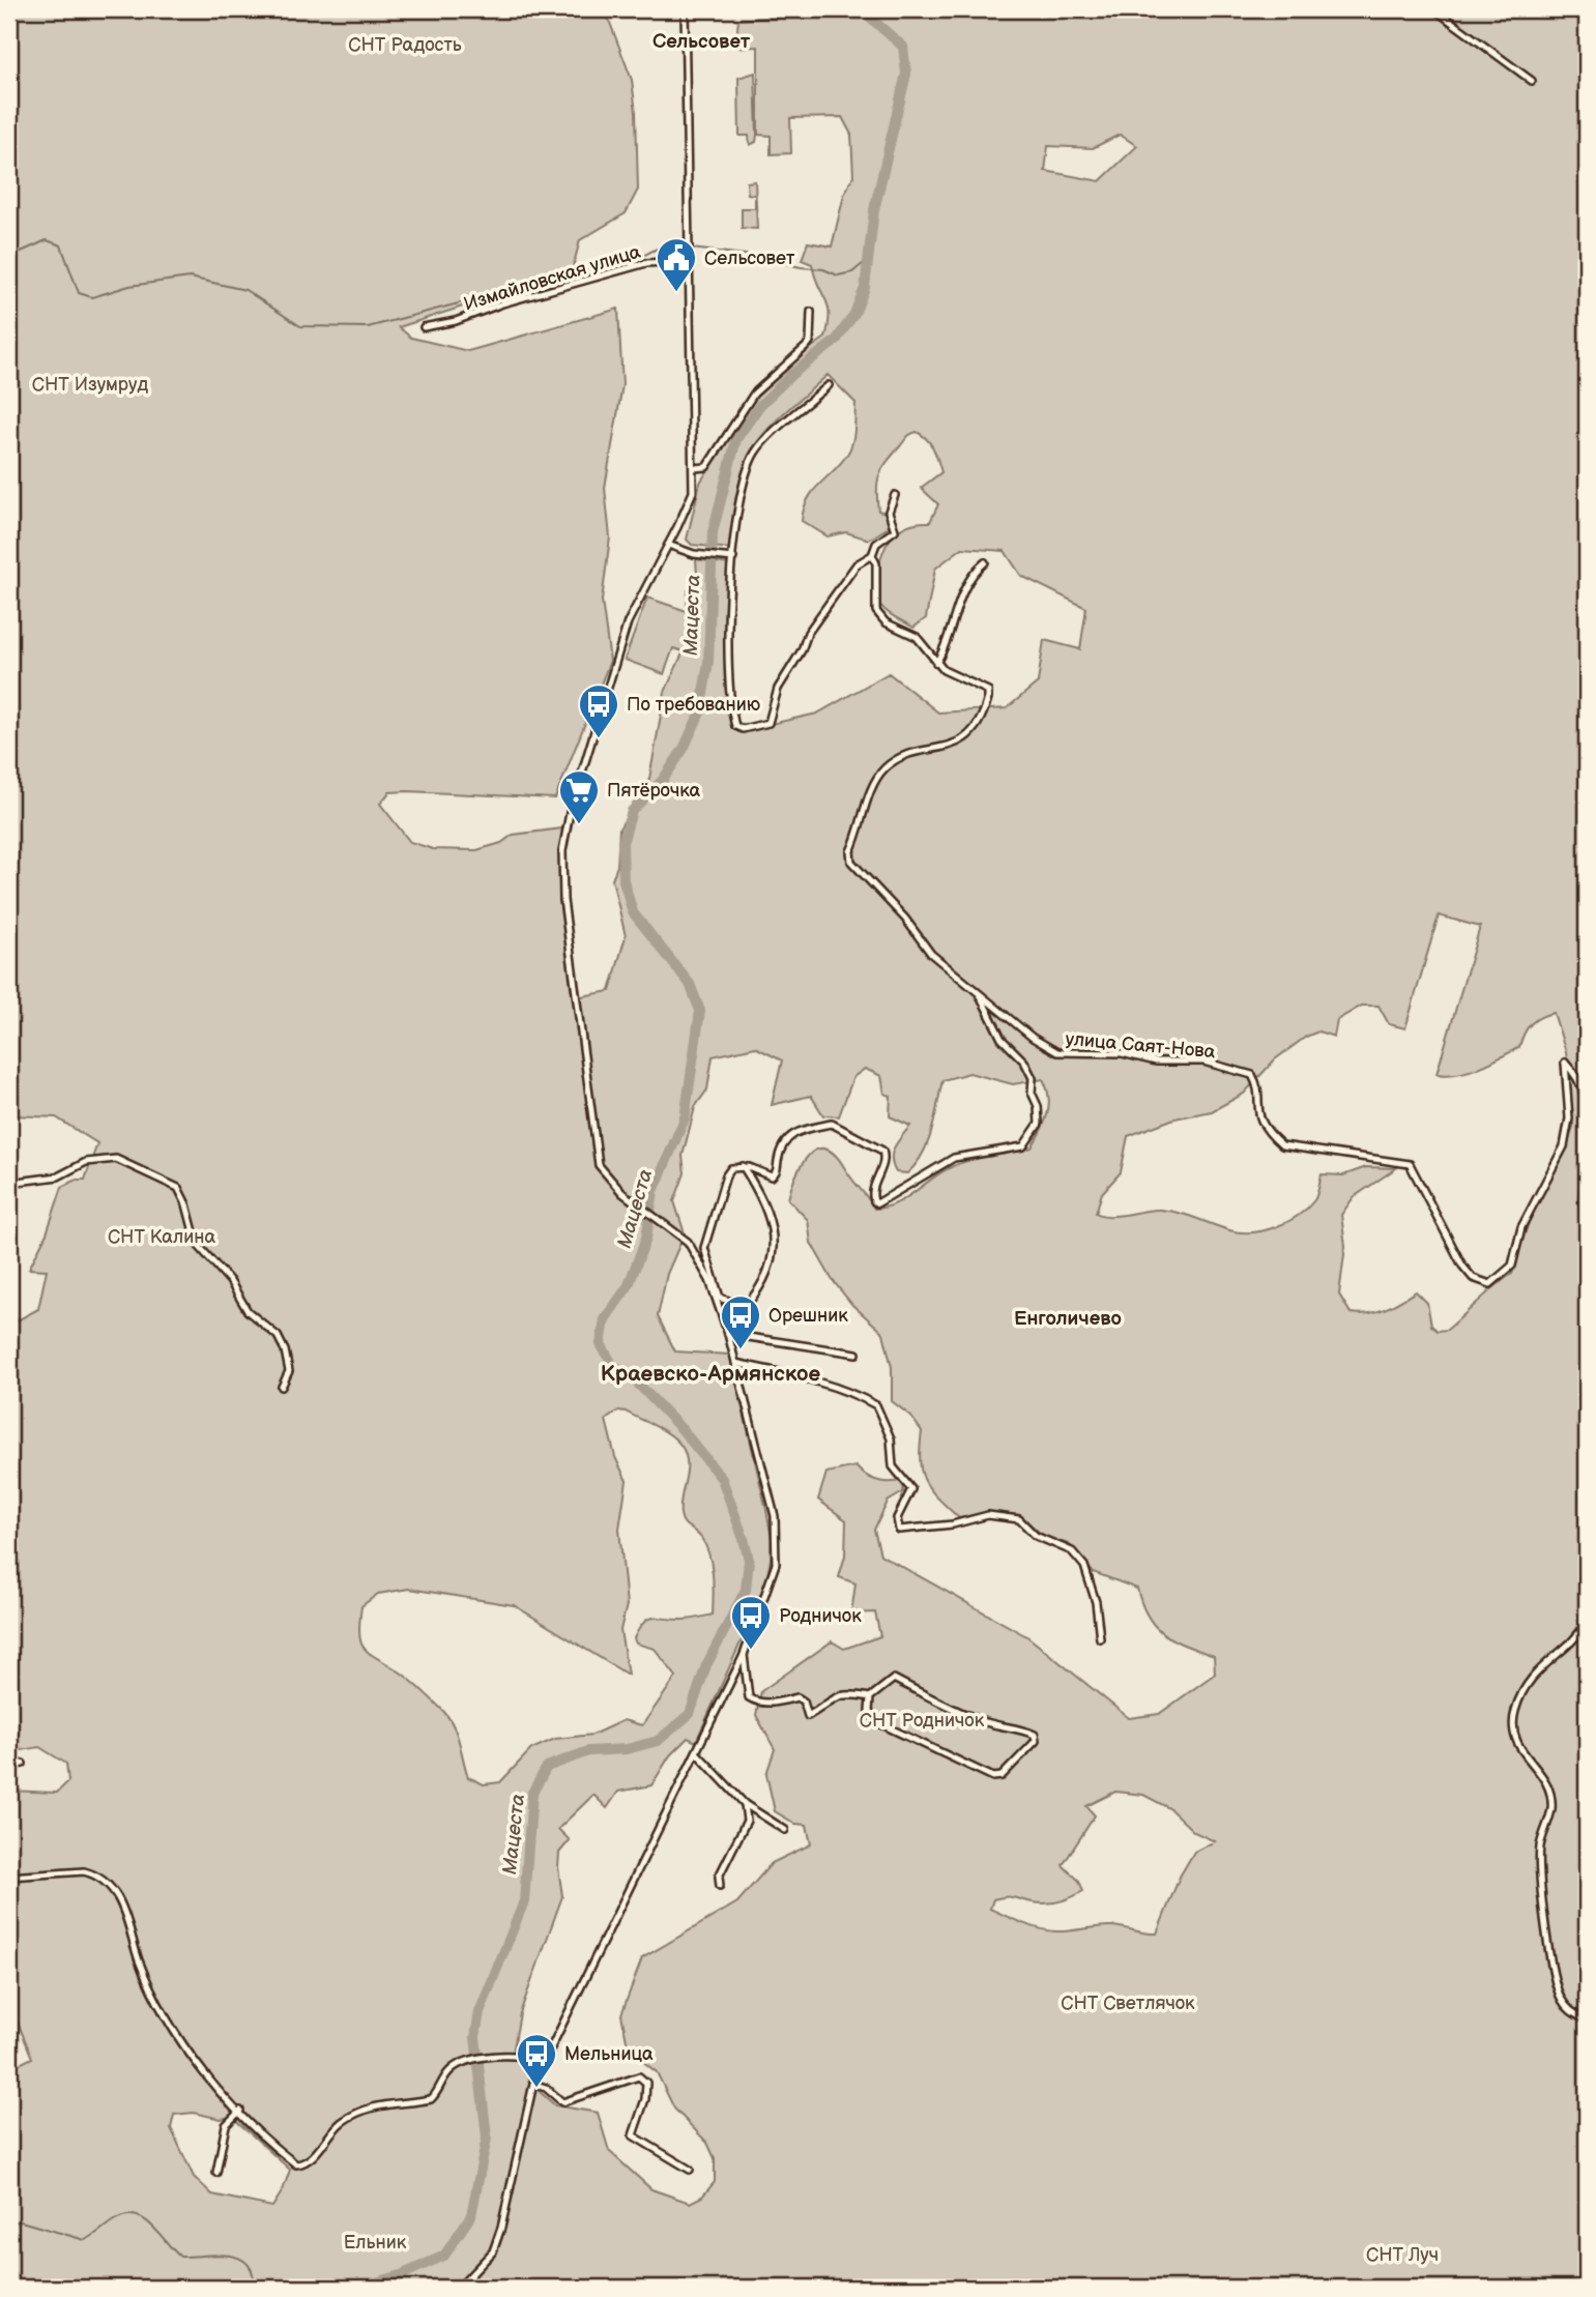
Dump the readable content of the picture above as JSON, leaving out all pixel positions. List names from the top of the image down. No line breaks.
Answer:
{"streets":{"street":["Измайловская улица","улица Саят-Нова"]},"districts":["Сельсовет","Енголичево","Краевско-Армянское"],"water":["Мацеста"],"parks":["СНТ Радость","СНТ Изумруд","СНТ Калина","СНТ Родничок","СНТ Светлячок","Ельник","СНТ Луч"],"places":{"public building":["Сельсовет"],"bus stop":["По требованию","Орешник","Родничок","Мельница"],"supermarket":["Пятёрочка"]}}
